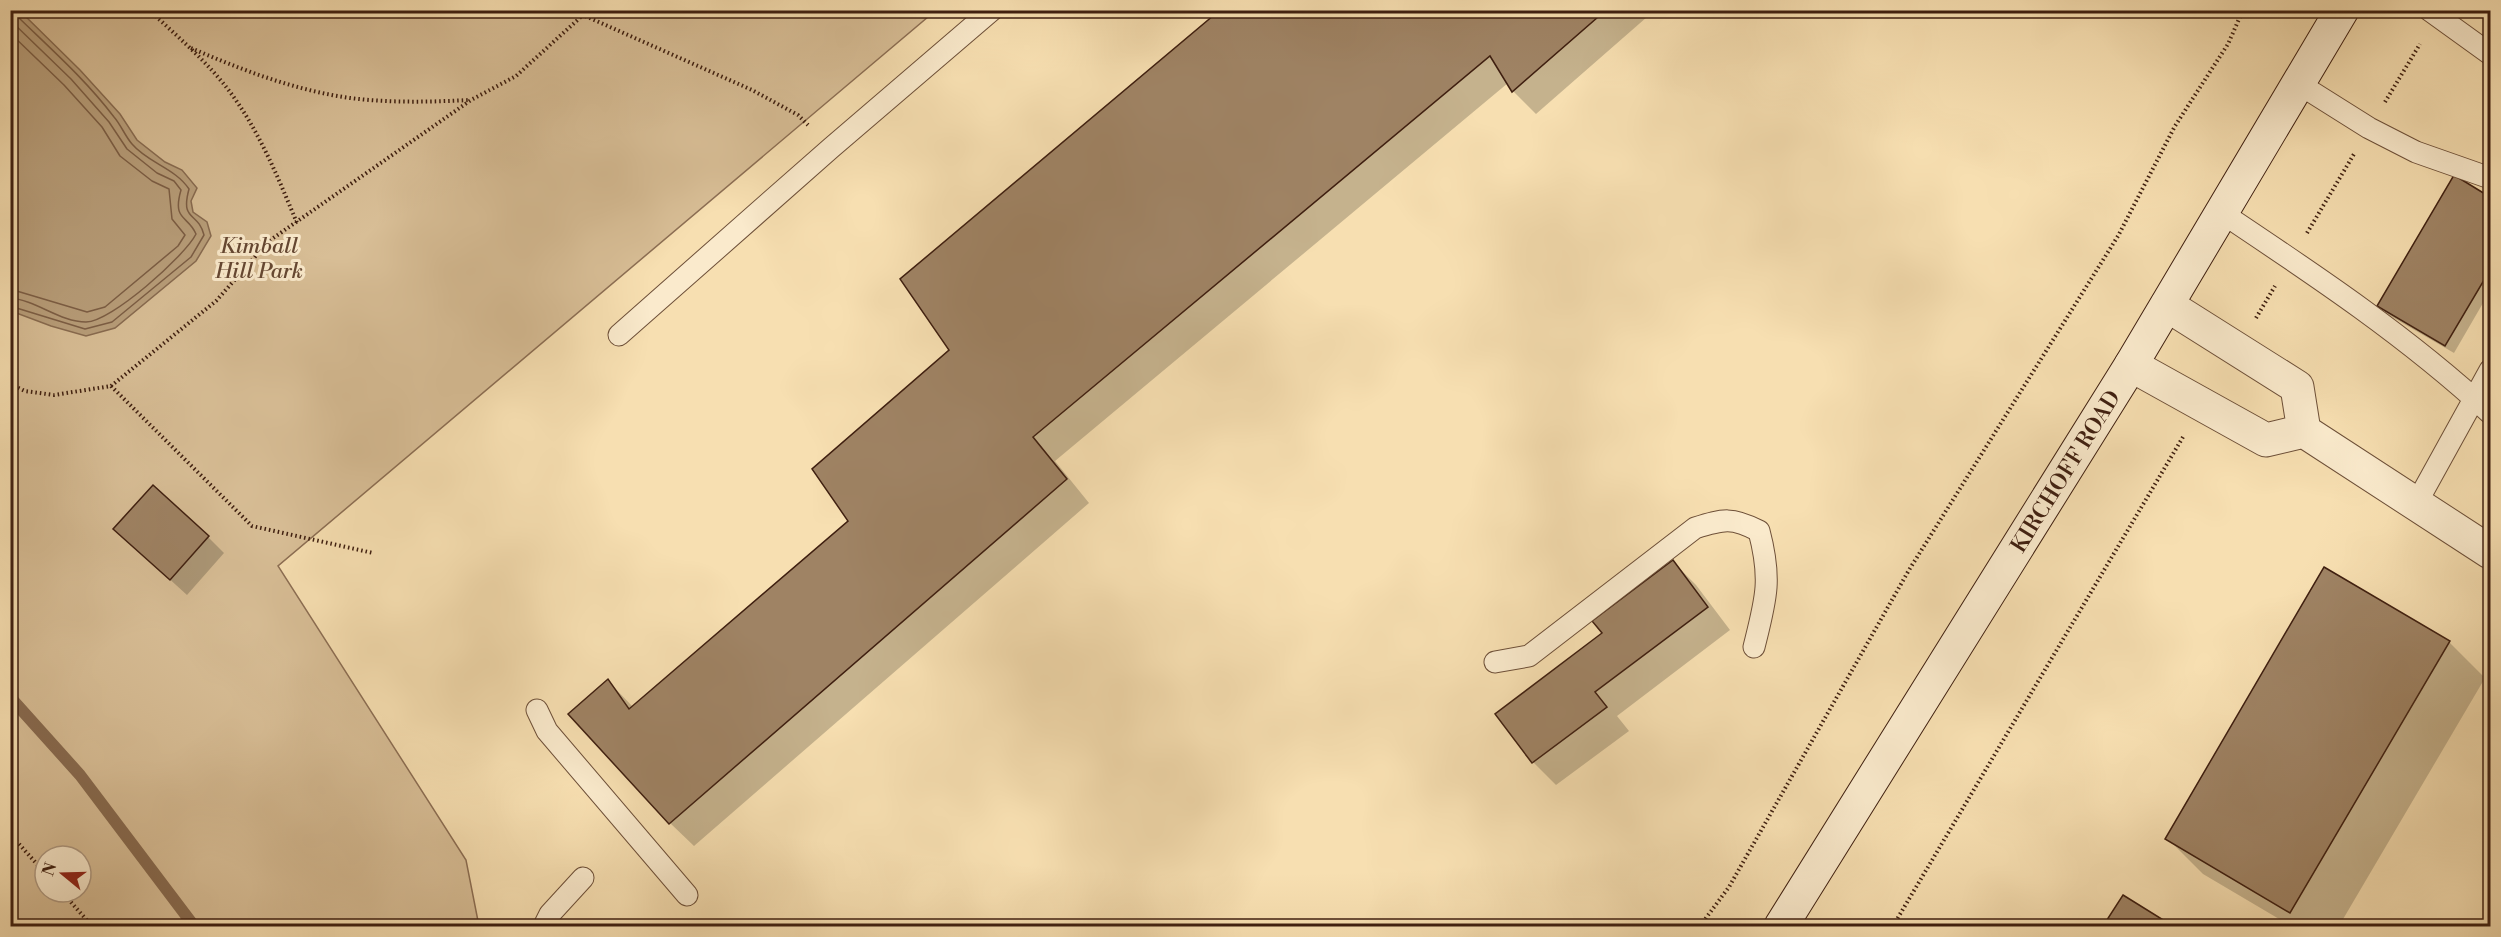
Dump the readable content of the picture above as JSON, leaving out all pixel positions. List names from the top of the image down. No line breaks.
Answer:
{"streets":{"main road":["KIRCHOFF ROAD"]},"parks":["Kimball Hill Park"],"north":"left"}
